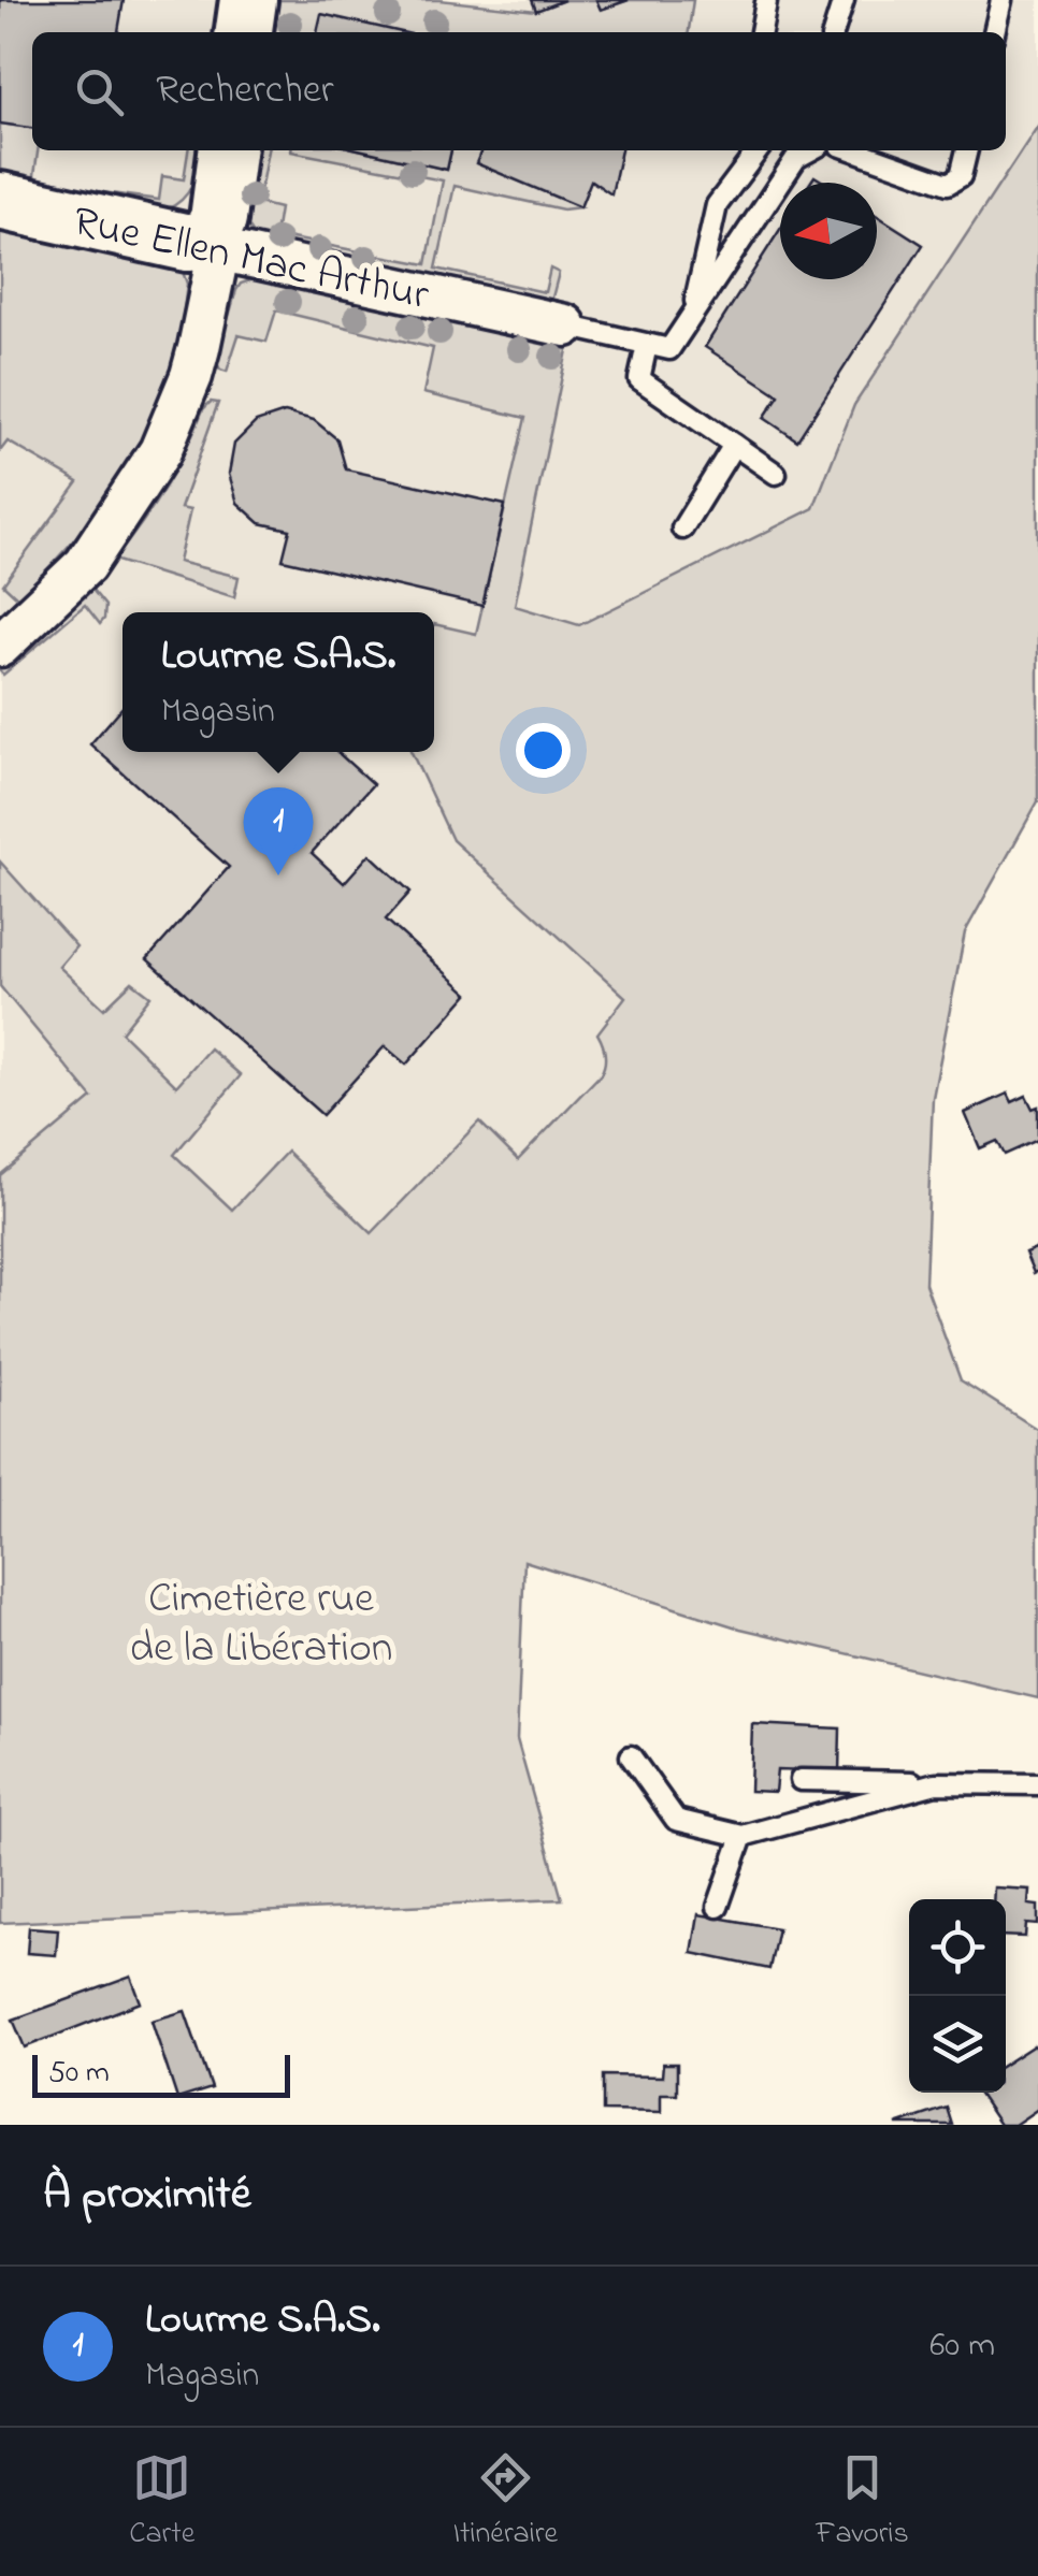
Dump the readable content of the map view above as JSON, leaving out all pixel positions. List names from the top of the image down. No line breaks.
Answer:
{"streets":{"street":["Rue Ellen Mac Arthur"]},"parks":["Cimetière rue de la Libération"],"scale_bar":"50 m","north":"left","page":{"search":"Rechercher","popup":["Lourme S.A.S.","Magasin"],"pins":"1","scale":"50 m","heading":"À proximité","list":[{"mark":"1","name":"Lourme S.A.S.","note":"Magasin","value":"60 m"}],"nav":["Carte","Itinéraire","Favoris"]}}
